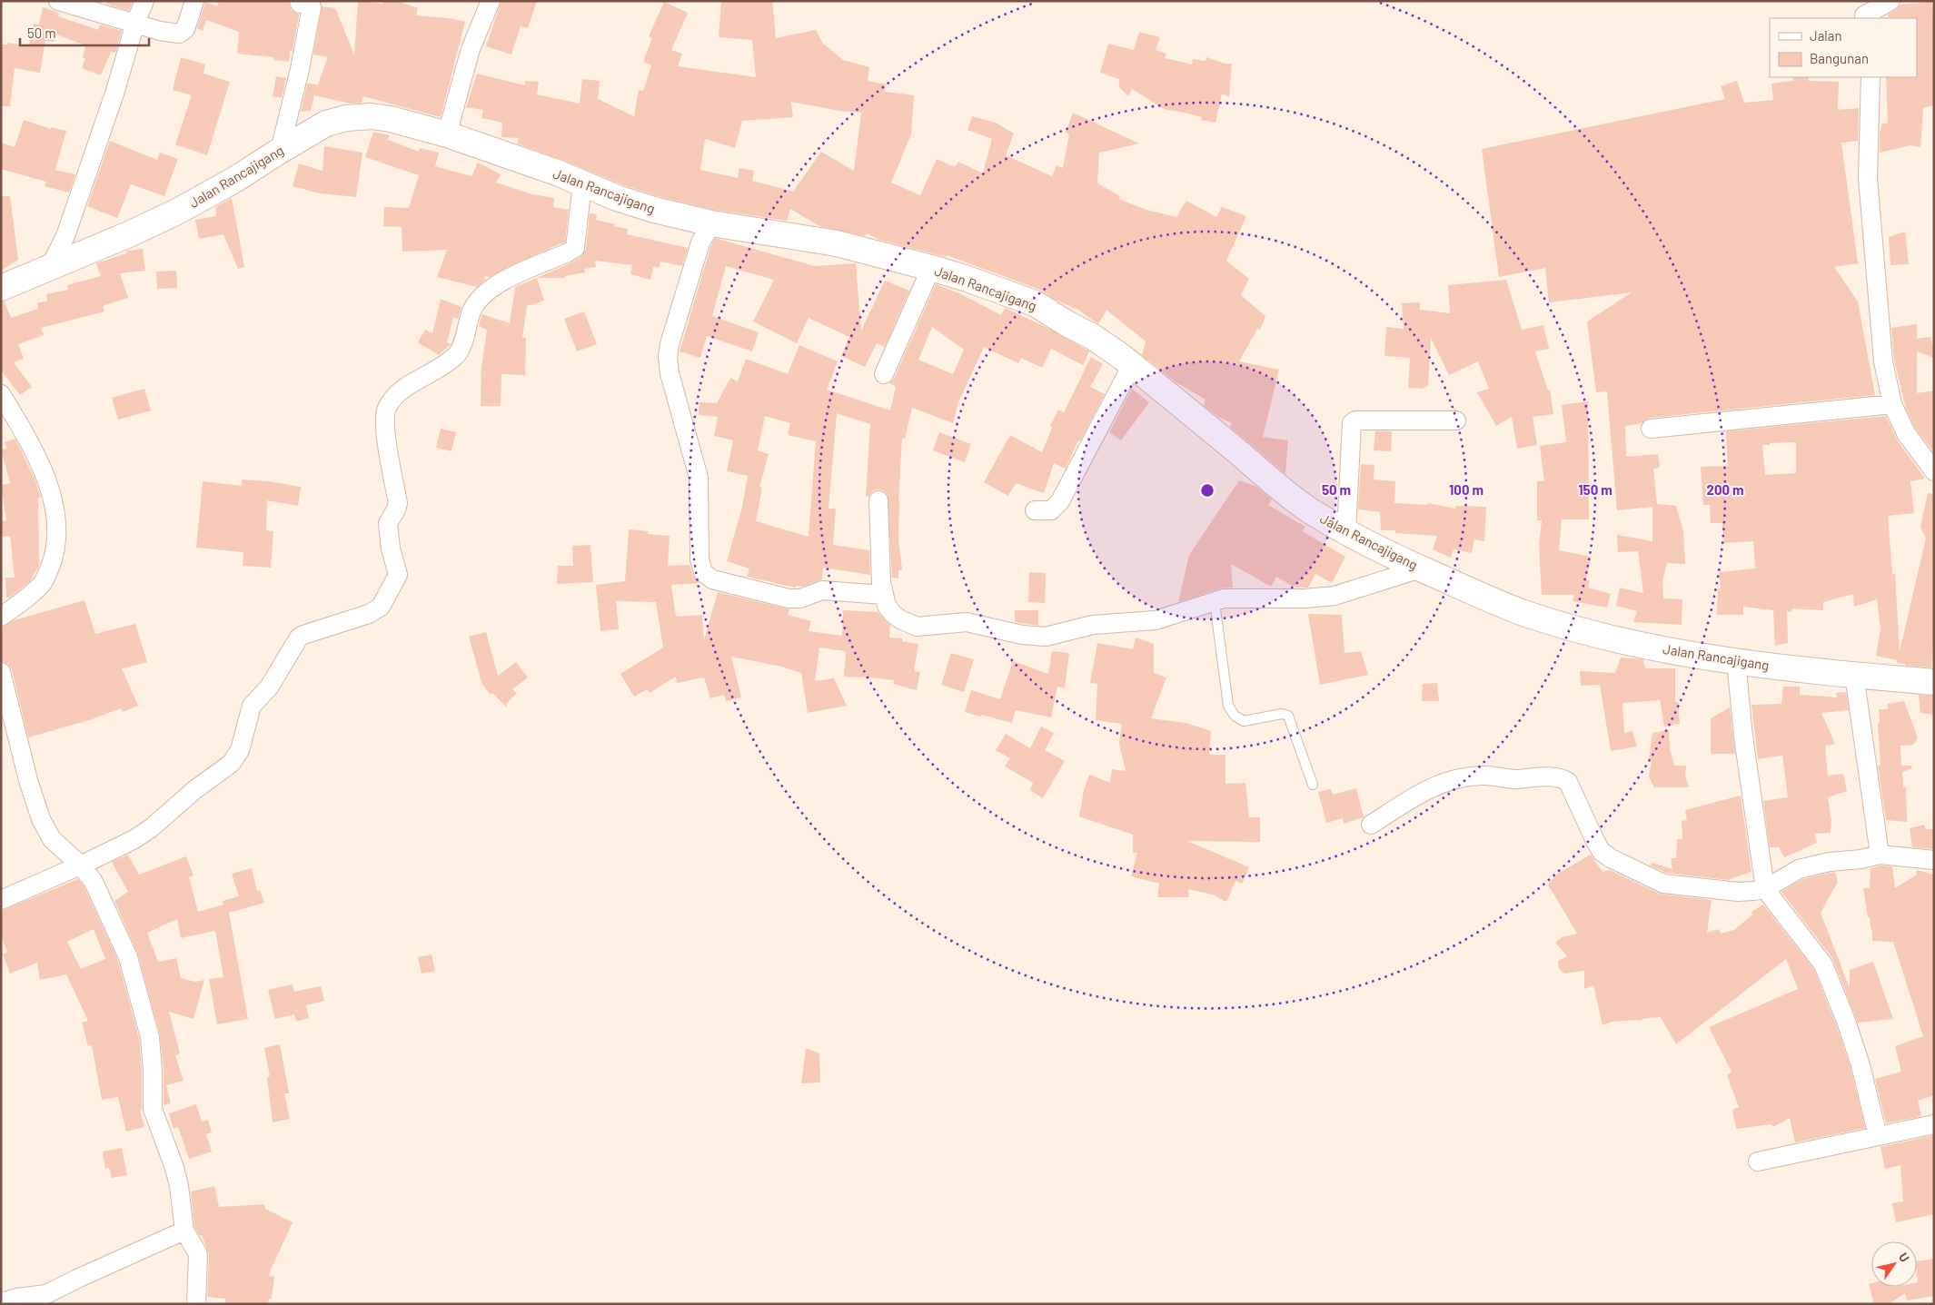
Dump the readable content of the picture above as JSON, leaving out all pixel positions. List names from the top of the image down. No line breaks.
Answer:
{"streets":{"main road":["Jalan Rancajigang"]},"legend":["Jalan","Bangunan"],"scale_bar":"50 m","north":"top right","rings":["50 m","100 m","150 m","200 m"]}
